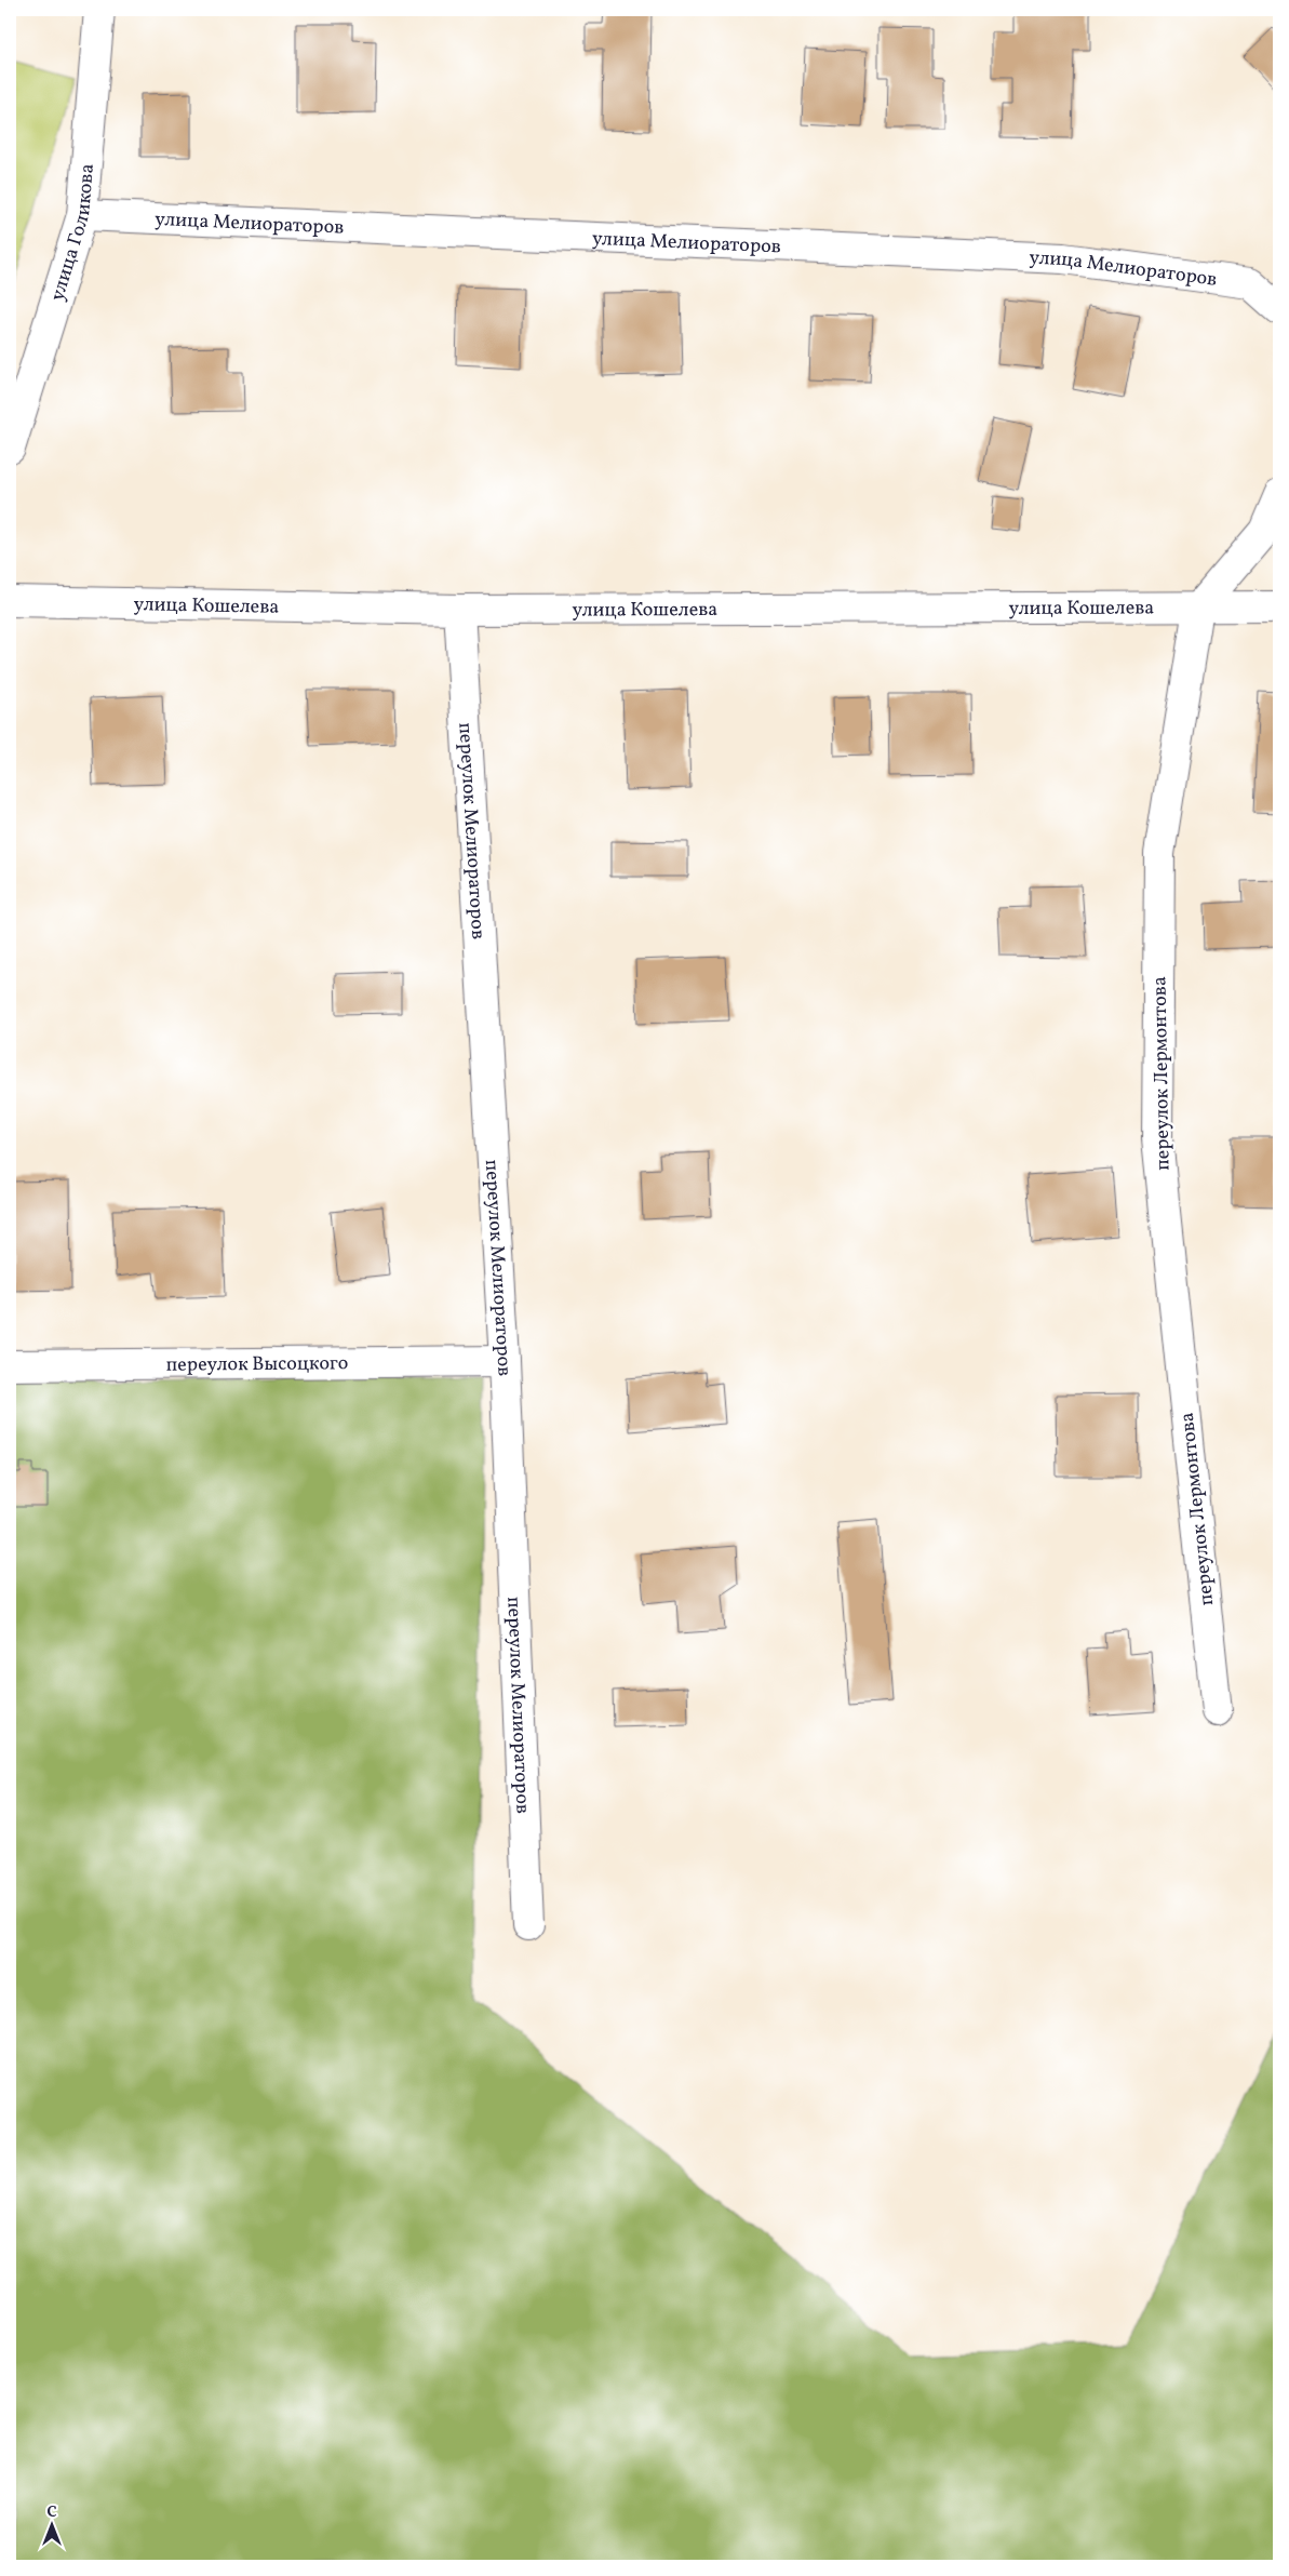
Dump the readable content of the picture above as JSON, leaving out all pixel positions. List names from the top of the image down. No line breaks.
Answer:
{"streets":{"street":["улица Мелиораторов","улица Голикова","улица Кошелева","переулок Мелиораторов","переулок Лермонтова","переулок Высоцкого"]},"crossings":[["улица Мелиораторов","улица Голикова"],["улица Кошелева","переулок Мелиораторов"],["улица Кошелева","переулок Лермонтова"],["переулок Мелиораторов","переулок Высоцкого"]],"north":"top"}
